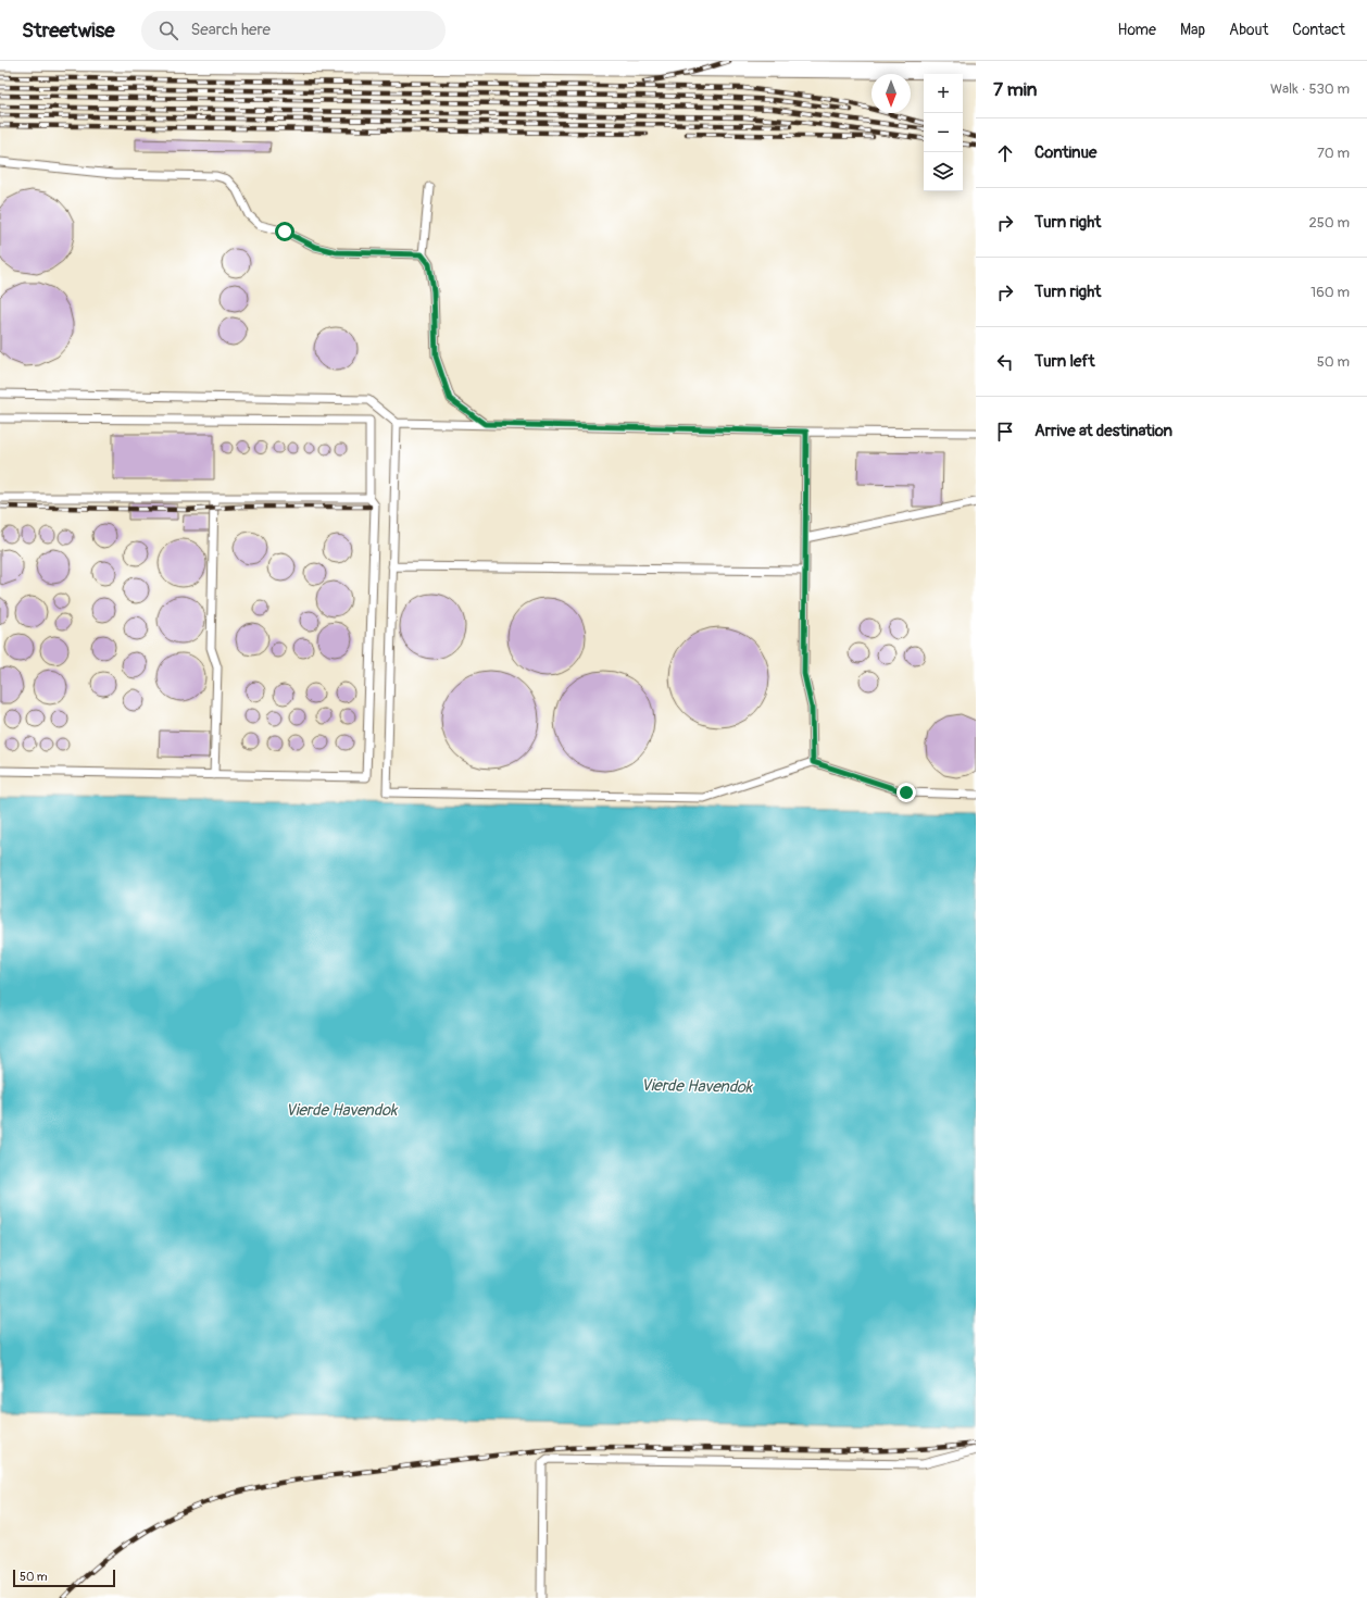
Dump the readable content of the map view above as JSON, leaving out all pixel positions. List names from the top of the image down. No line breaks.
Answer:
{"water":["Vierde Havendok"],"scale_bar":"50 m","north":"bottom","page":{"header":"Streetwise","search":"Search here","nav":["Home","Map","About","Contact"],"heading":["7 min","Walk · 530 m"],"map_buttons":["+","−"],"list":[["Continue","70 m"],["Turn right","250 m"],["Turn right","160 m"],["Turn left","50 m"],"Arrive at destination"],"scale":"50 m"}}
